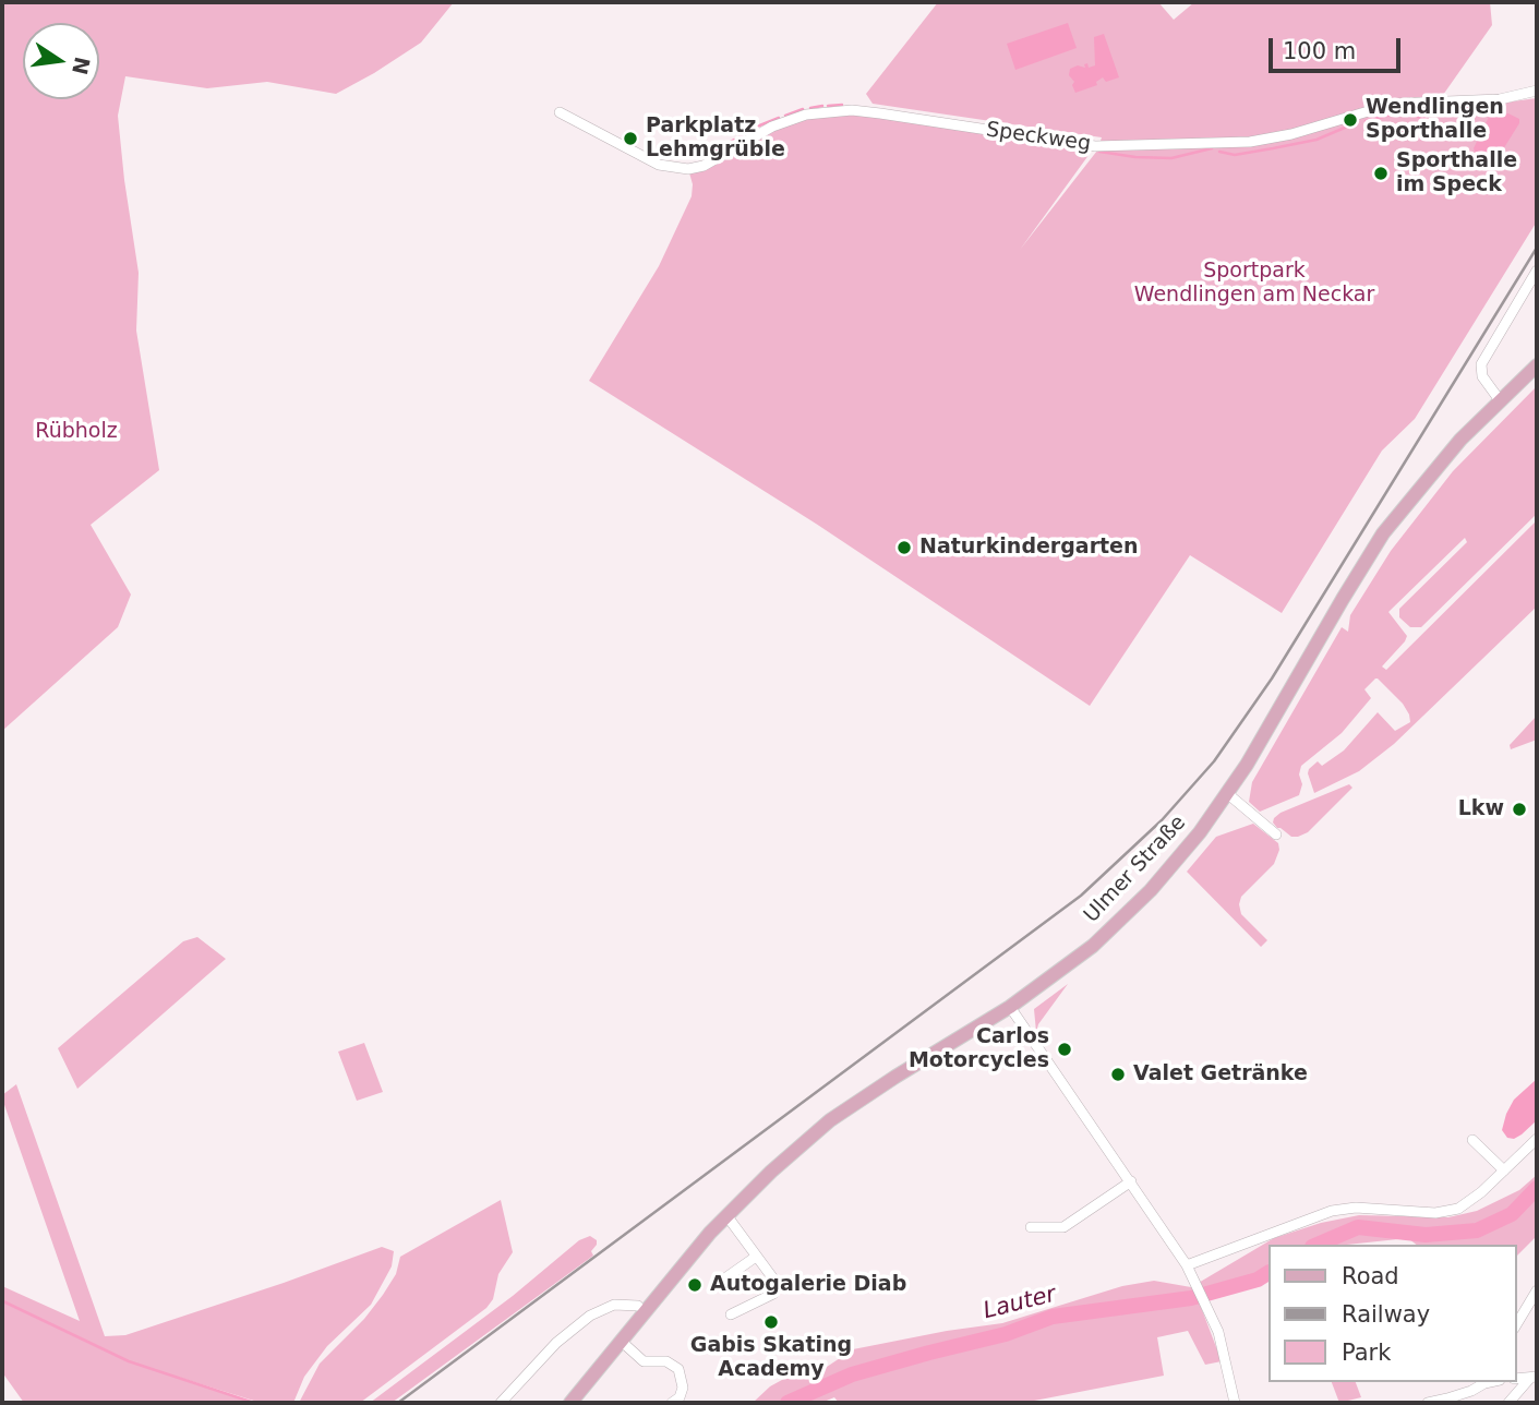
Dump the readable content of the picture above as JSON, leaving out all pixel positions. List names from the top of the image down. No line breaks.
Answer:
{"streets":{"main road":["Ulmer Straße"],"street":["Speckweg"]},"water":["Lauter"],"parks":["Sportpark Wendlingen am Neckar","Rübholz"],"places":["Wendlingen Sporthalle","Parkplatz Lehmgrüble","Sporthalle im Speck","Naturkindergarten","Lkw","Carlos Motorcycles","Valet Getränke","Autogalerie Diab","Gabis Skating Academy"],"legend":["Road","Railway","Park"],"scale_bar":"100 m","north":"right"}
